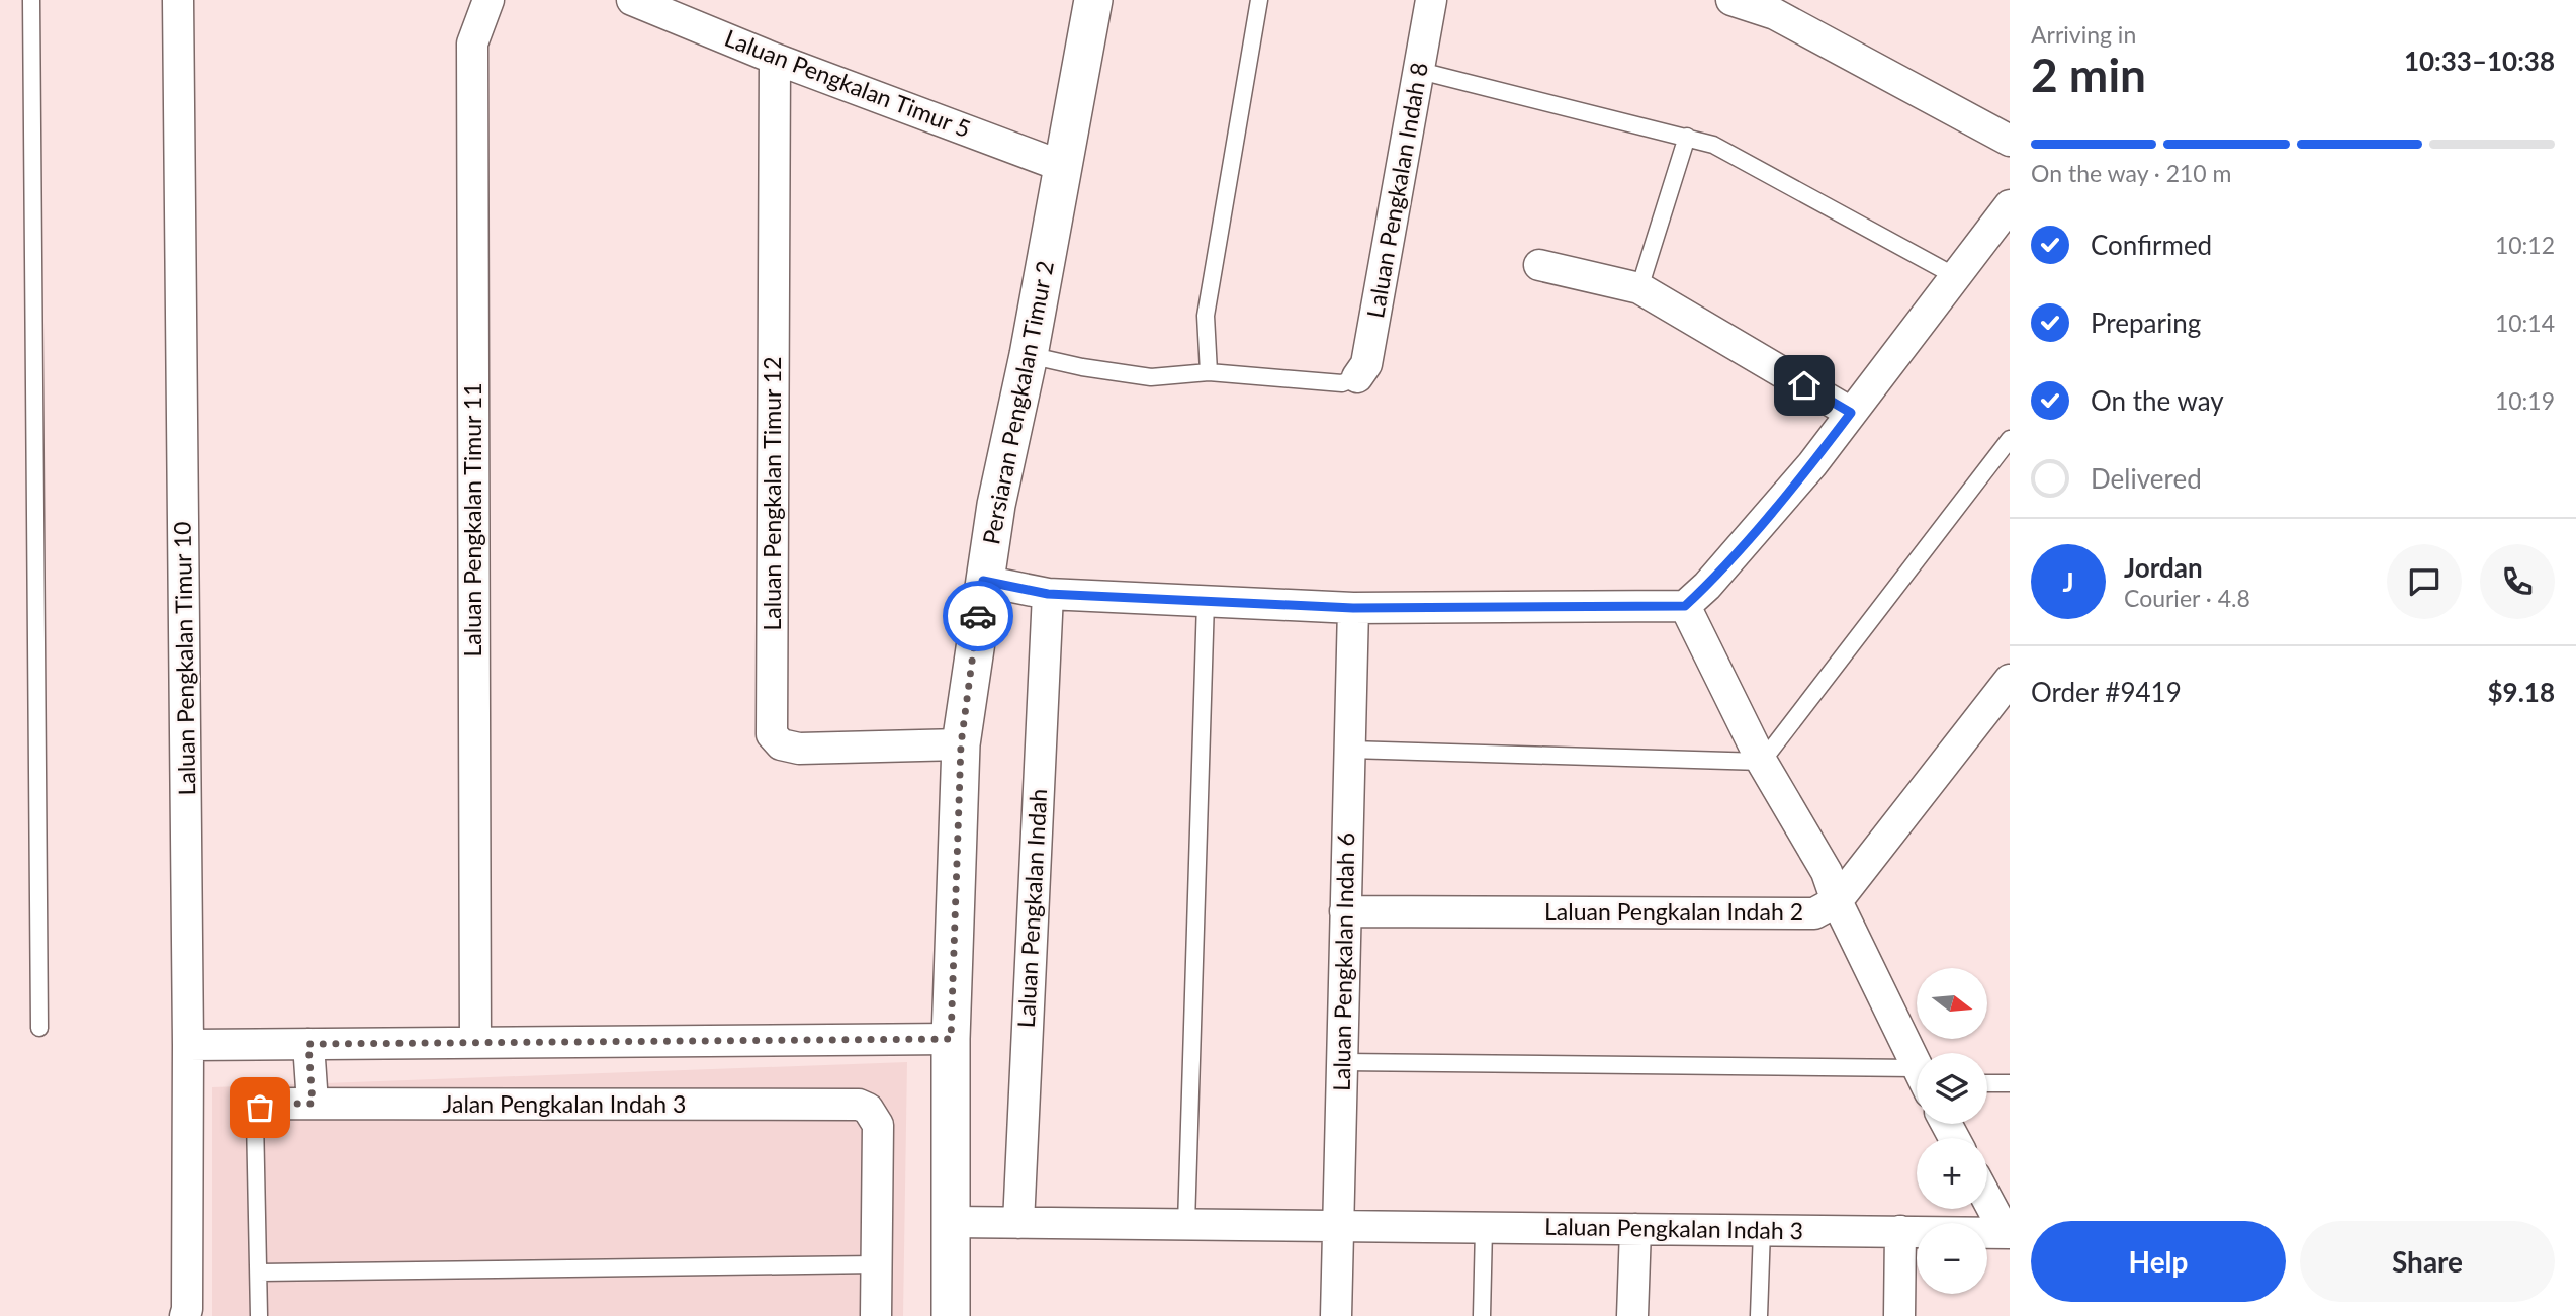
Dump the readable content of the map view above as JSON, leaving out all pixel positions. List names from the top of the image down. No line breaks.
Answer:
{"streets":{"street":["Laluan Pengkalan Timur 5","Laluan Pengkalan Indah 8","Persiaran Pengkalan Timur 2","Laluan Pengkalan Timur 12","Laluan Pengkalan Timur 11","Laluan Pengkalan Timur 10","Laluan Pengkalan Indah","Laluan Pengkalan Indah 2","Laluan Pengkalan Indah 6","Jalan Pengkalan Indah 3","Laluan Pengkalan Indah 3"]},"crossings":[["Laluan Pengkalan Timur 5","Persiaran Pengkalan Timur 2"],["Laluan Pengkalan Timur 5","Laluan Pengkalan Timur 12"],["Persiaran Pengkalan Timur 2","Laluan Pengkalan Timur 12"],["Persiaran Pengkalan Timur 2","Laluan Pengkalan Indah 3"],["Laluan Pengkalan Indah","Laluan Pengkalan Indah 3"],["Laluan Pengkalan Indah 2","Laluan Pengkalan Indah 6"],["Laluan Pengkalan Indah 6","Laluan Pengkalan Indah 3"]],"north":"right","page":{"heading":["2 min","Arriving in","10:33–10:38"],"panel":["Jordan","Courier · 4.8","Order #9419","$9.18"],"bar":"On the way · 210 m","list":[["Confirmed","10:12"],["Preparing","10:14"],["On the way","10:19"],"Delivered"],"round":"J","map_buttons":["+","−"],"buttons":["Help","Share"]}}
